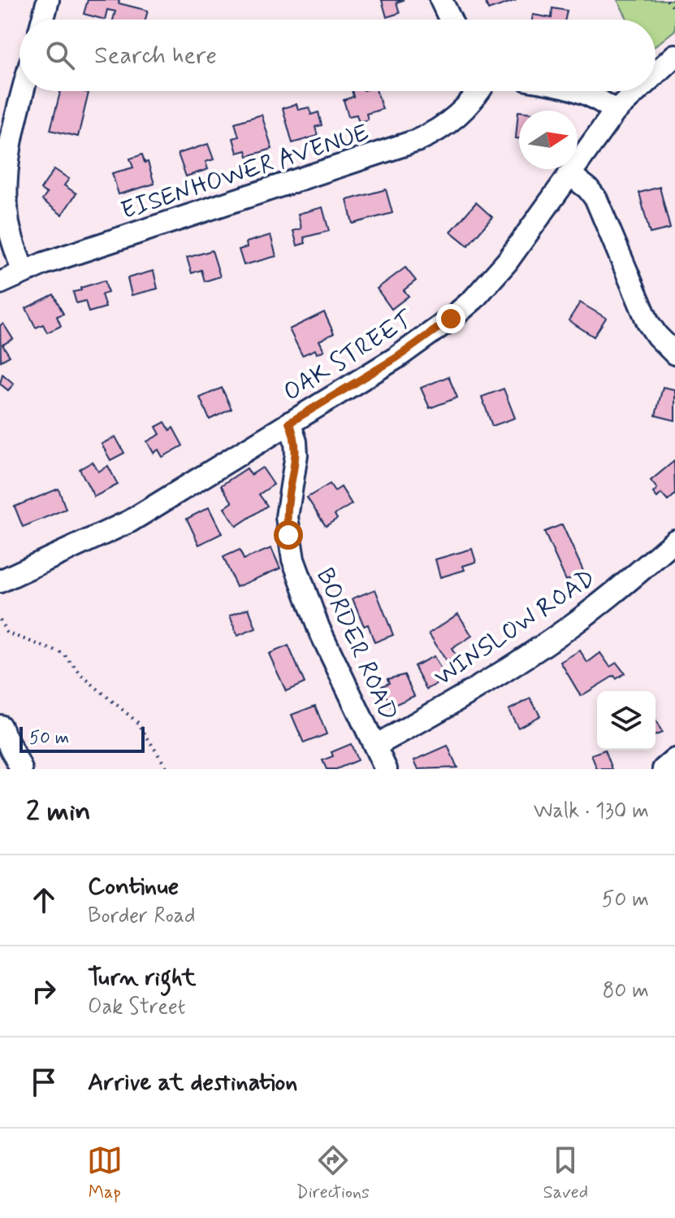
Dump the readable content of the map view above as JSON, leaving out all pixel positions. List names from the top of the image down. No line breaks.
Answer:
{"streets":{"street":["EISENHOWER AVENUE","OAK STREET","WINSLOW ROAD","BORDER ROAD"]},"crossings":[["OAK STREET","BORDER ROAD"],["WINSLOW ROAD","BORDER ROAD"]],"scale_bar":"50 m","north":"right","page":{"search":"Search here","scale":"50 m","heading":["2 min","Walk · 130 m"],"list":[["Continue","Border Road","50 m"],["Turn right","Oak Street","80 m"],"Arrive at destination"],"nav":["Map","Directions","Saved"]}}
